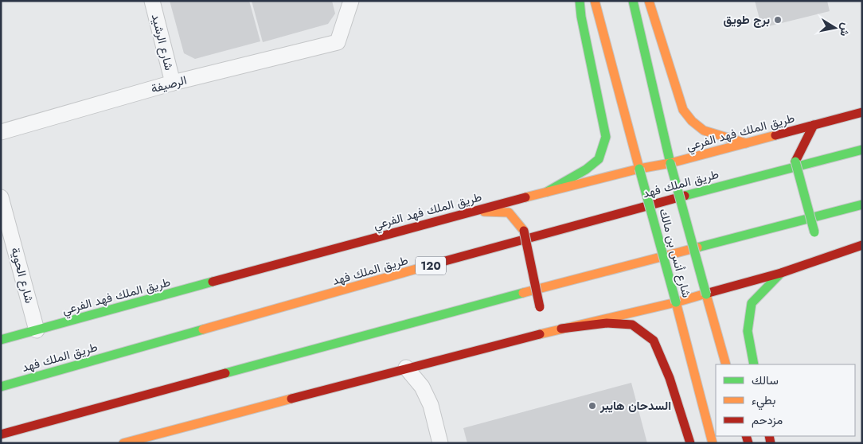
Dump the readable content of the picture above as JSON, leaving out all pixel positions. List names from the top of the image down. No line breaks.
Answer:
{"streets":{"main road":["طريق الملك فهد الفرعي","طريق الملك فهد","شارع أنس بن مالك","120"],"street":["شارع الرشيد","الرصيفة","شارع الحوية"]},"crossings":[["شارع الرشيد","الرصيفة"],["طريق الملك فهد الفرعي","شارع أنس بن مالك"],["طريق الملك فهد الفرعي","شارع الحوية"]],"places":["برج طويق","السدحان هايبر"],"legend":["سالك","بطيء","مزدحم"],"north":"right"}
